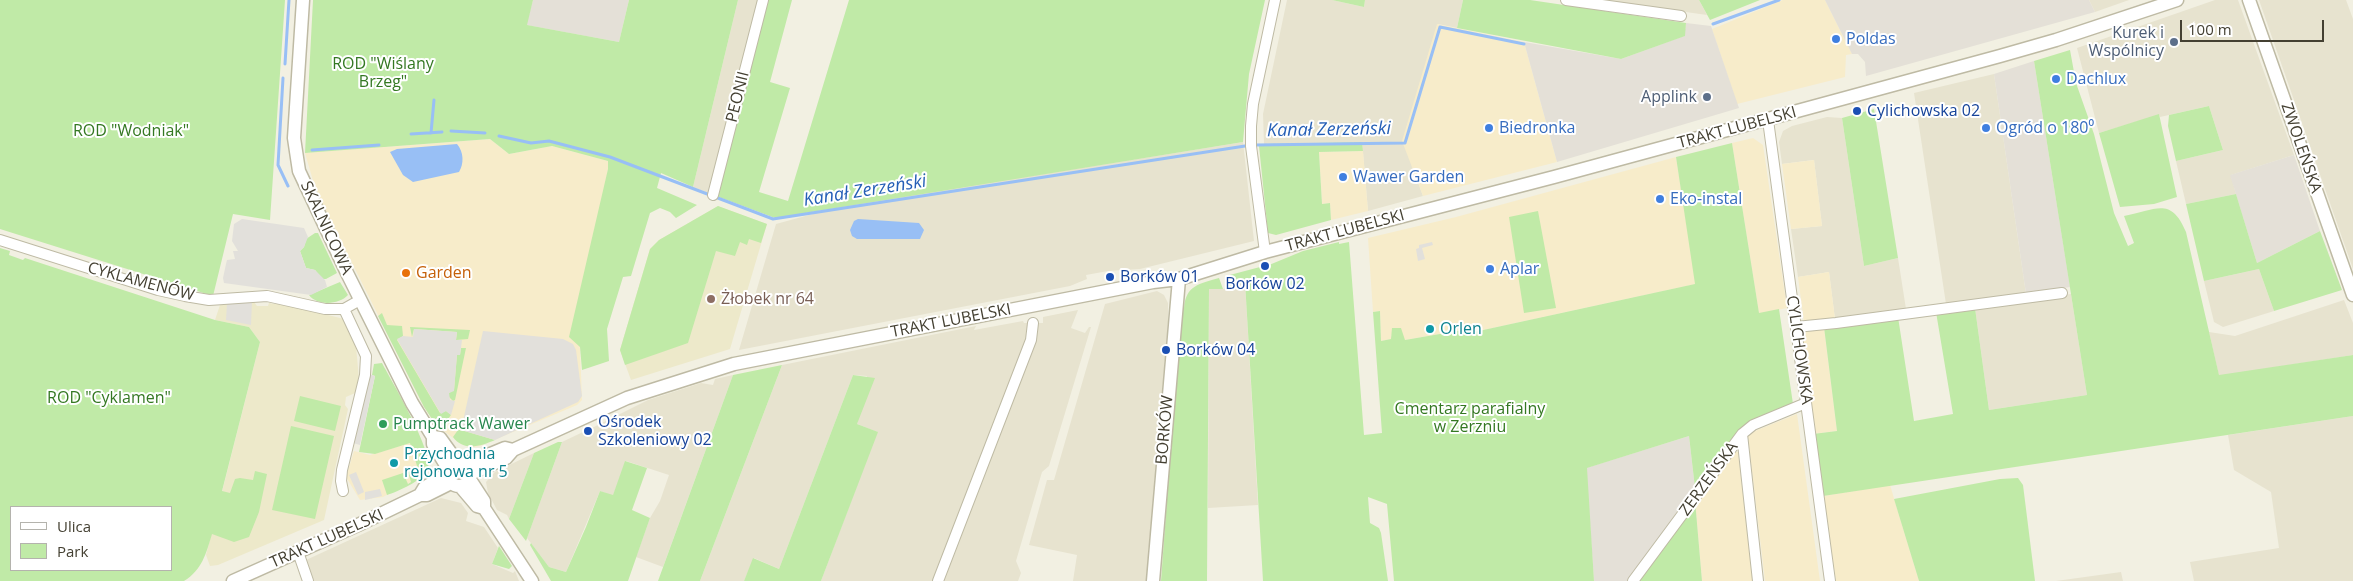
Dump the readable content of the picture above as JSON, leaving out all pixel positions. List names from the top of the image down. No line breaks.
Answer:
{"streets":{"street":["PEONII","TRAKT LUBELSKI","ZWOLEŃSKA","SKALNICOWA","CYKLAMENÓW","CYLICHOWSKA","BORKÓW","ZERZEŃSKA"]},"crossings":[["TRAKT LUBELSKI","SKALNICOWA"],["TRAKT LUBELSKI","CYLICHOWSKA"],["TRAKT LUBELSKI","BORKÓW"],["CYLICHOWSKA","ZERZEŃSKA"]],"water":["Kanał Zerzeński"],"parks":["ROD \"Wiślany Brzeg\"","ROD \"Wodniak\"","ROD \"Cyklamen\"","Cmentarz parafialny w Zerzniu"],"places":["Poldas","Kurek i Wspólnicy","Dachlux","Applink","Cylichowska 02","Biedronka","Ogród o 180⁰","Wawer Garden","Eko-instal","Borków 02","Aplar","Garden","Borków 01","Żłobek nr 64","Orlen","Borków 04","Pumptrack Wawer","Ośrodek Szkoleniowy 02","Przychodnia rejonowa nr 5"],"legend":["Ulica","Park"],"scale_bar":"100 m"}
